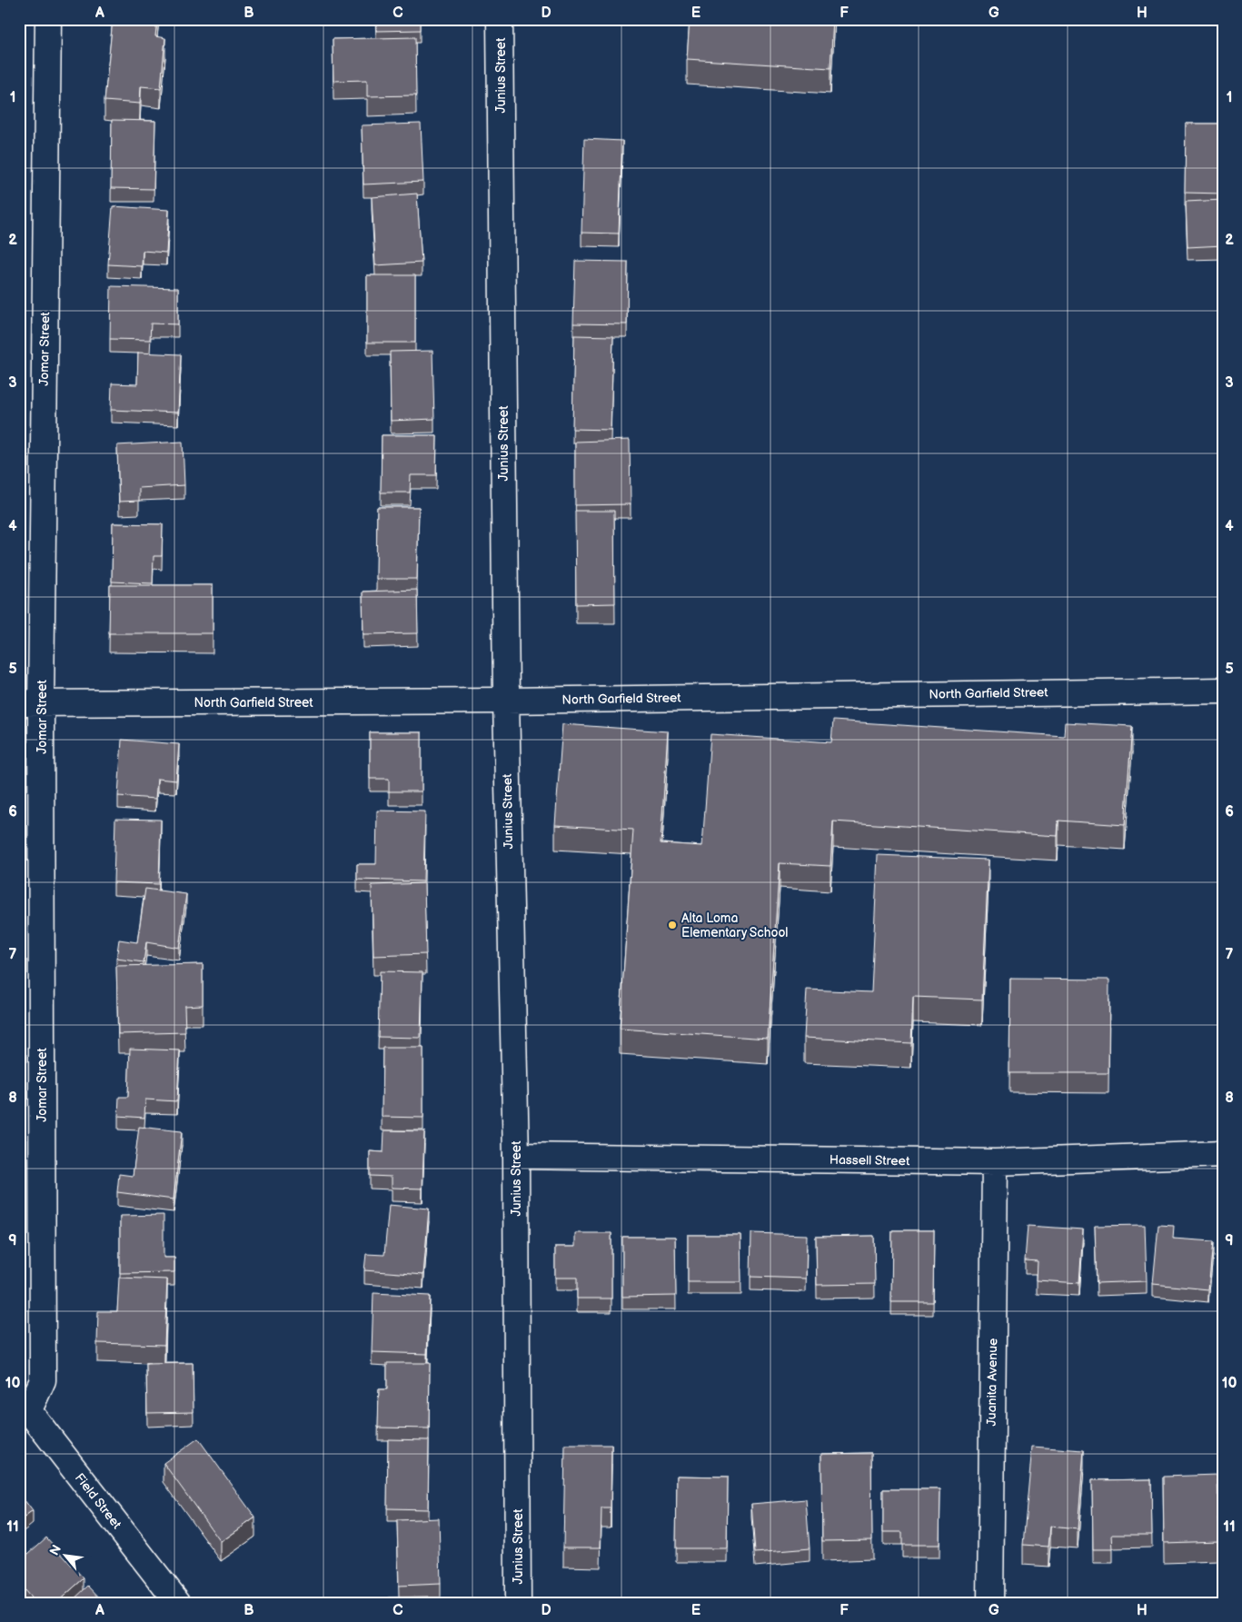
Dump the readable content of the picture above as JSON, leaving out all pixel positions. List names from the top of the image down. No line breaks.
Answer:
{"streets":{"street":["Junius Street","Jomar Street","North Garfield Street","Hassell Street","Juanita Avenue","Field Street"]},"crossings":[["Junius Street","North Garfield Street"],["Junius Street","Hassell Street"],["Jomar Street","North Garfield Street"],["Jomar Street","Field Street"],["Hassell Street","Juanita Avenue"]],"places":["Alta Loma Elementary School"],"north":"top left","grid":{"columns":["A","B","C","D","E","F","G","H"],"rows":["1","2","3","4","5","6","7","8","9","10","11"]}}
